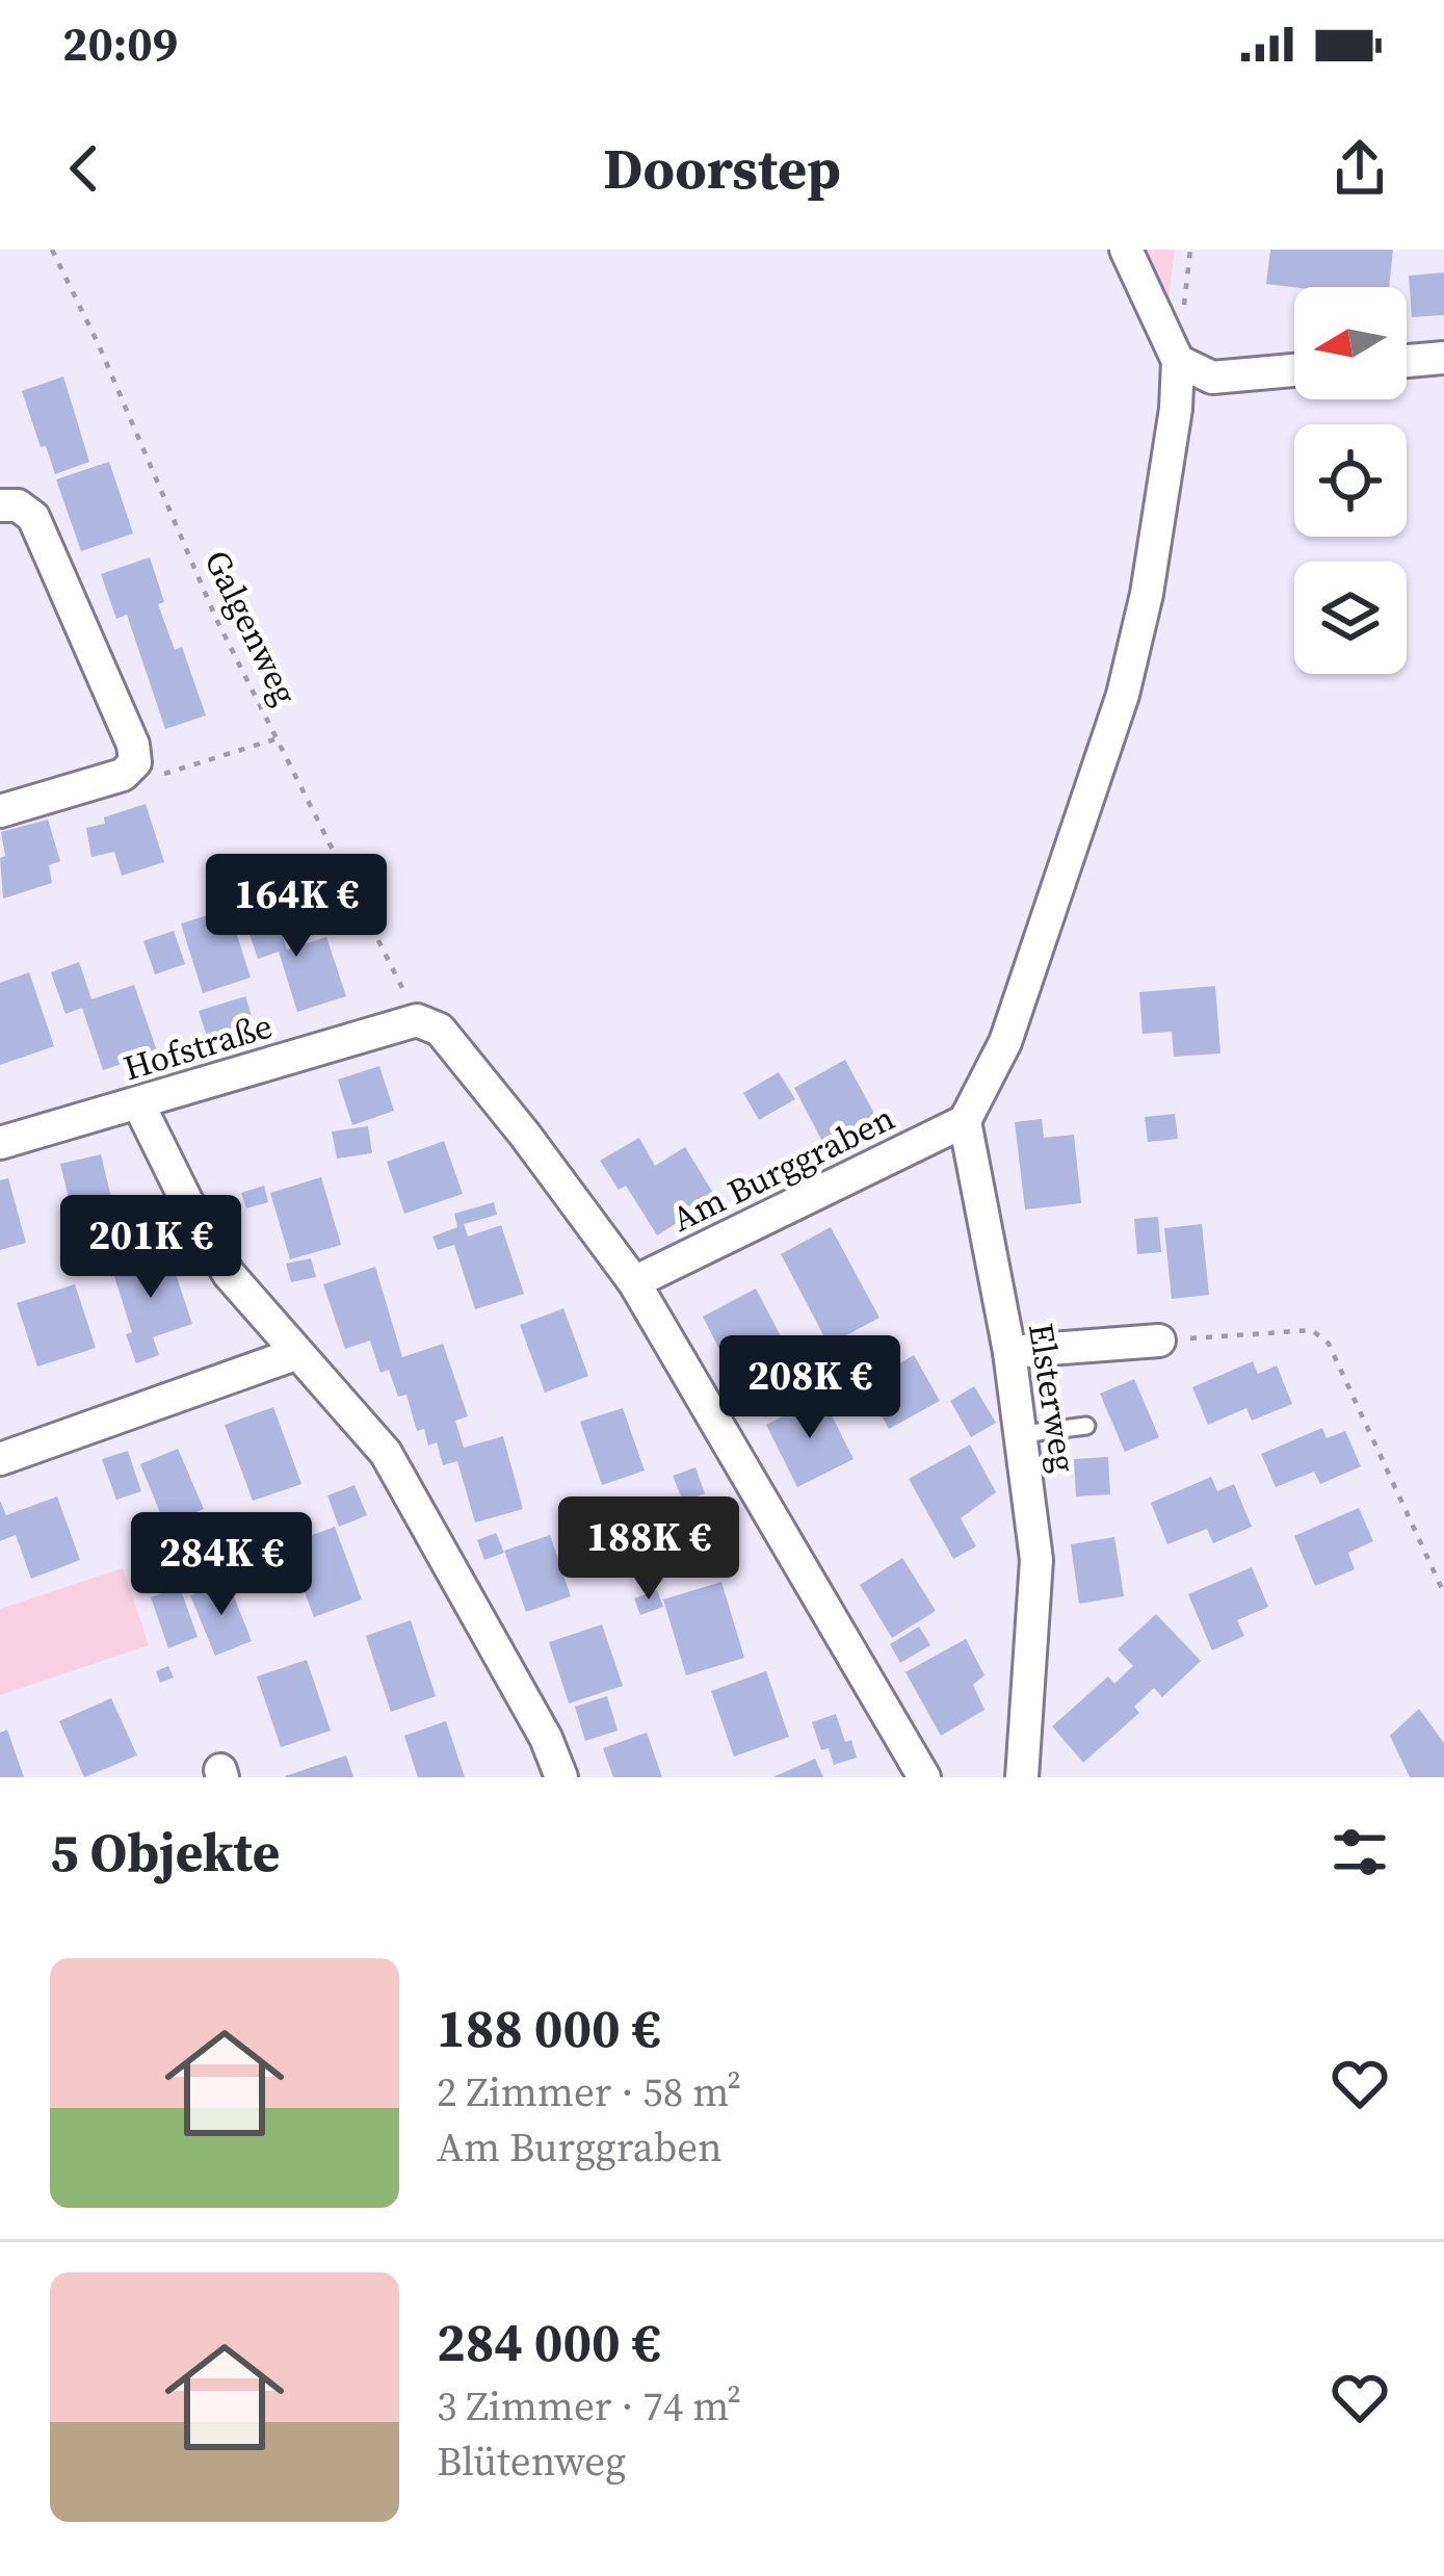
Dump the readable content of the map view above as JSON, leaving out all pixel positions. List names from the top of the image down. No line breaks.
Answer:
{"streets":{"street":["Hofstraße","Am Burggraben","Elsterweg"],"path":["Galgenweg"]},"crossings":[["Galgenweg","Hofstraße"],["Am Burggraben","Elsterweg"]],"north":"left","page":{"status":"20:09","header":"Doorstep","price":["164K €","201K €","208K €","188K €","284K €"],"heading":"5 Objekte","list":[{"name":"188 000 €","note":"2 Zimmer · 58 m² · Am Burggraben"},{"name":"284 000 €","note":"3 Zimmer · 74 m² · Blütenweg"}]}}
